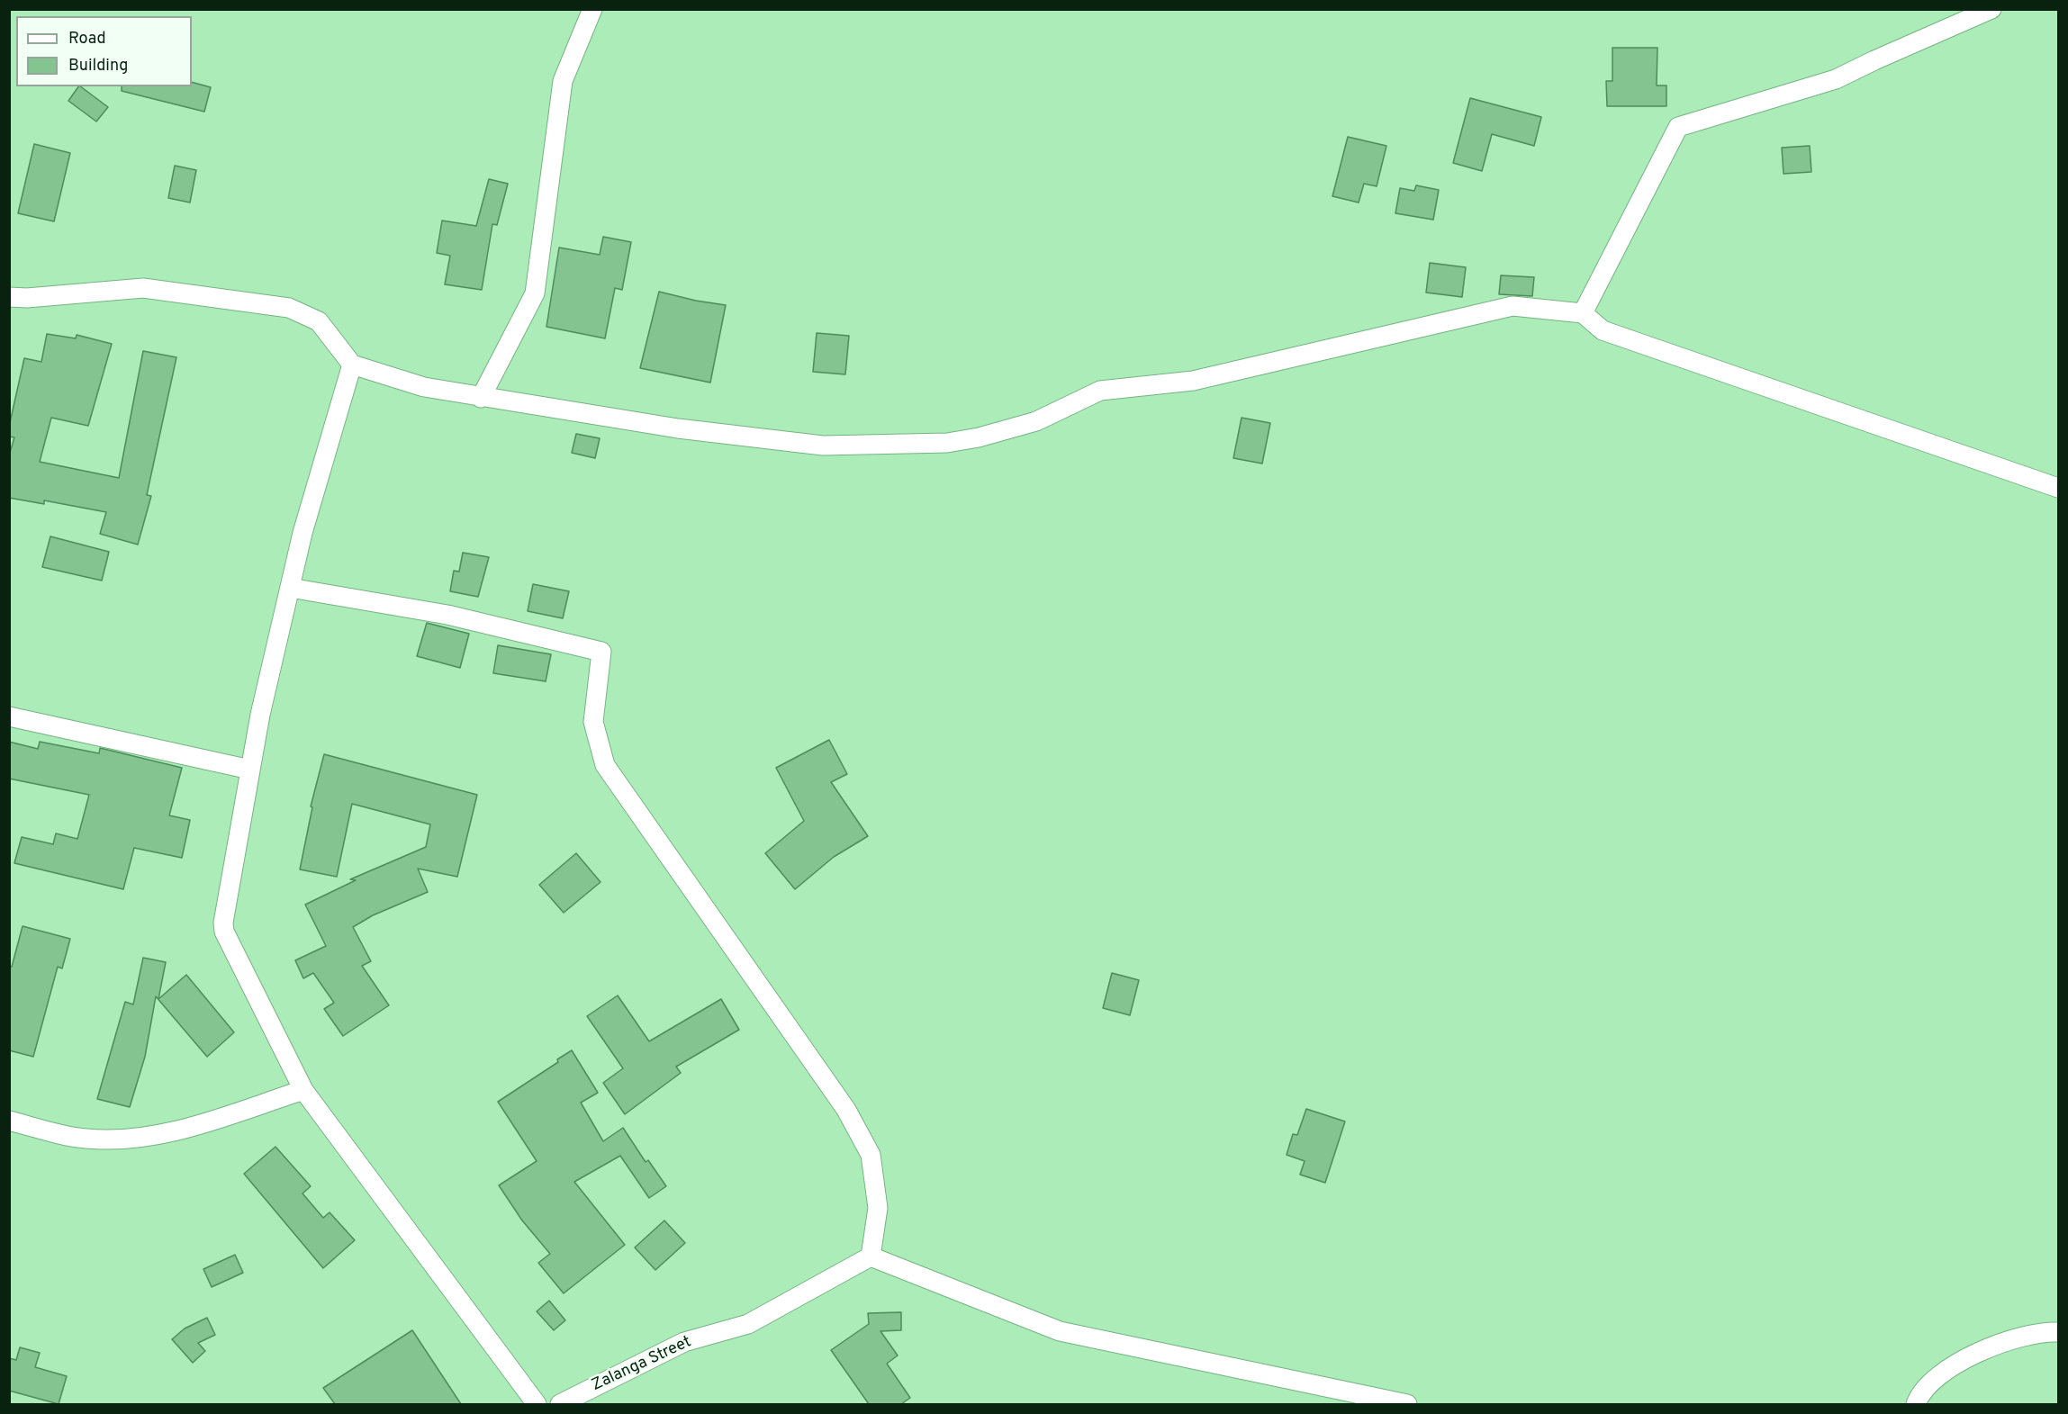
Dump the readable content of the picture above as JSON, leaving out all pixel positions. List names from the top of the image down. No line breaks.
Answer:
{"streets":{"street":["Zalanga Street"]},"legend":["Road","Building"]}
